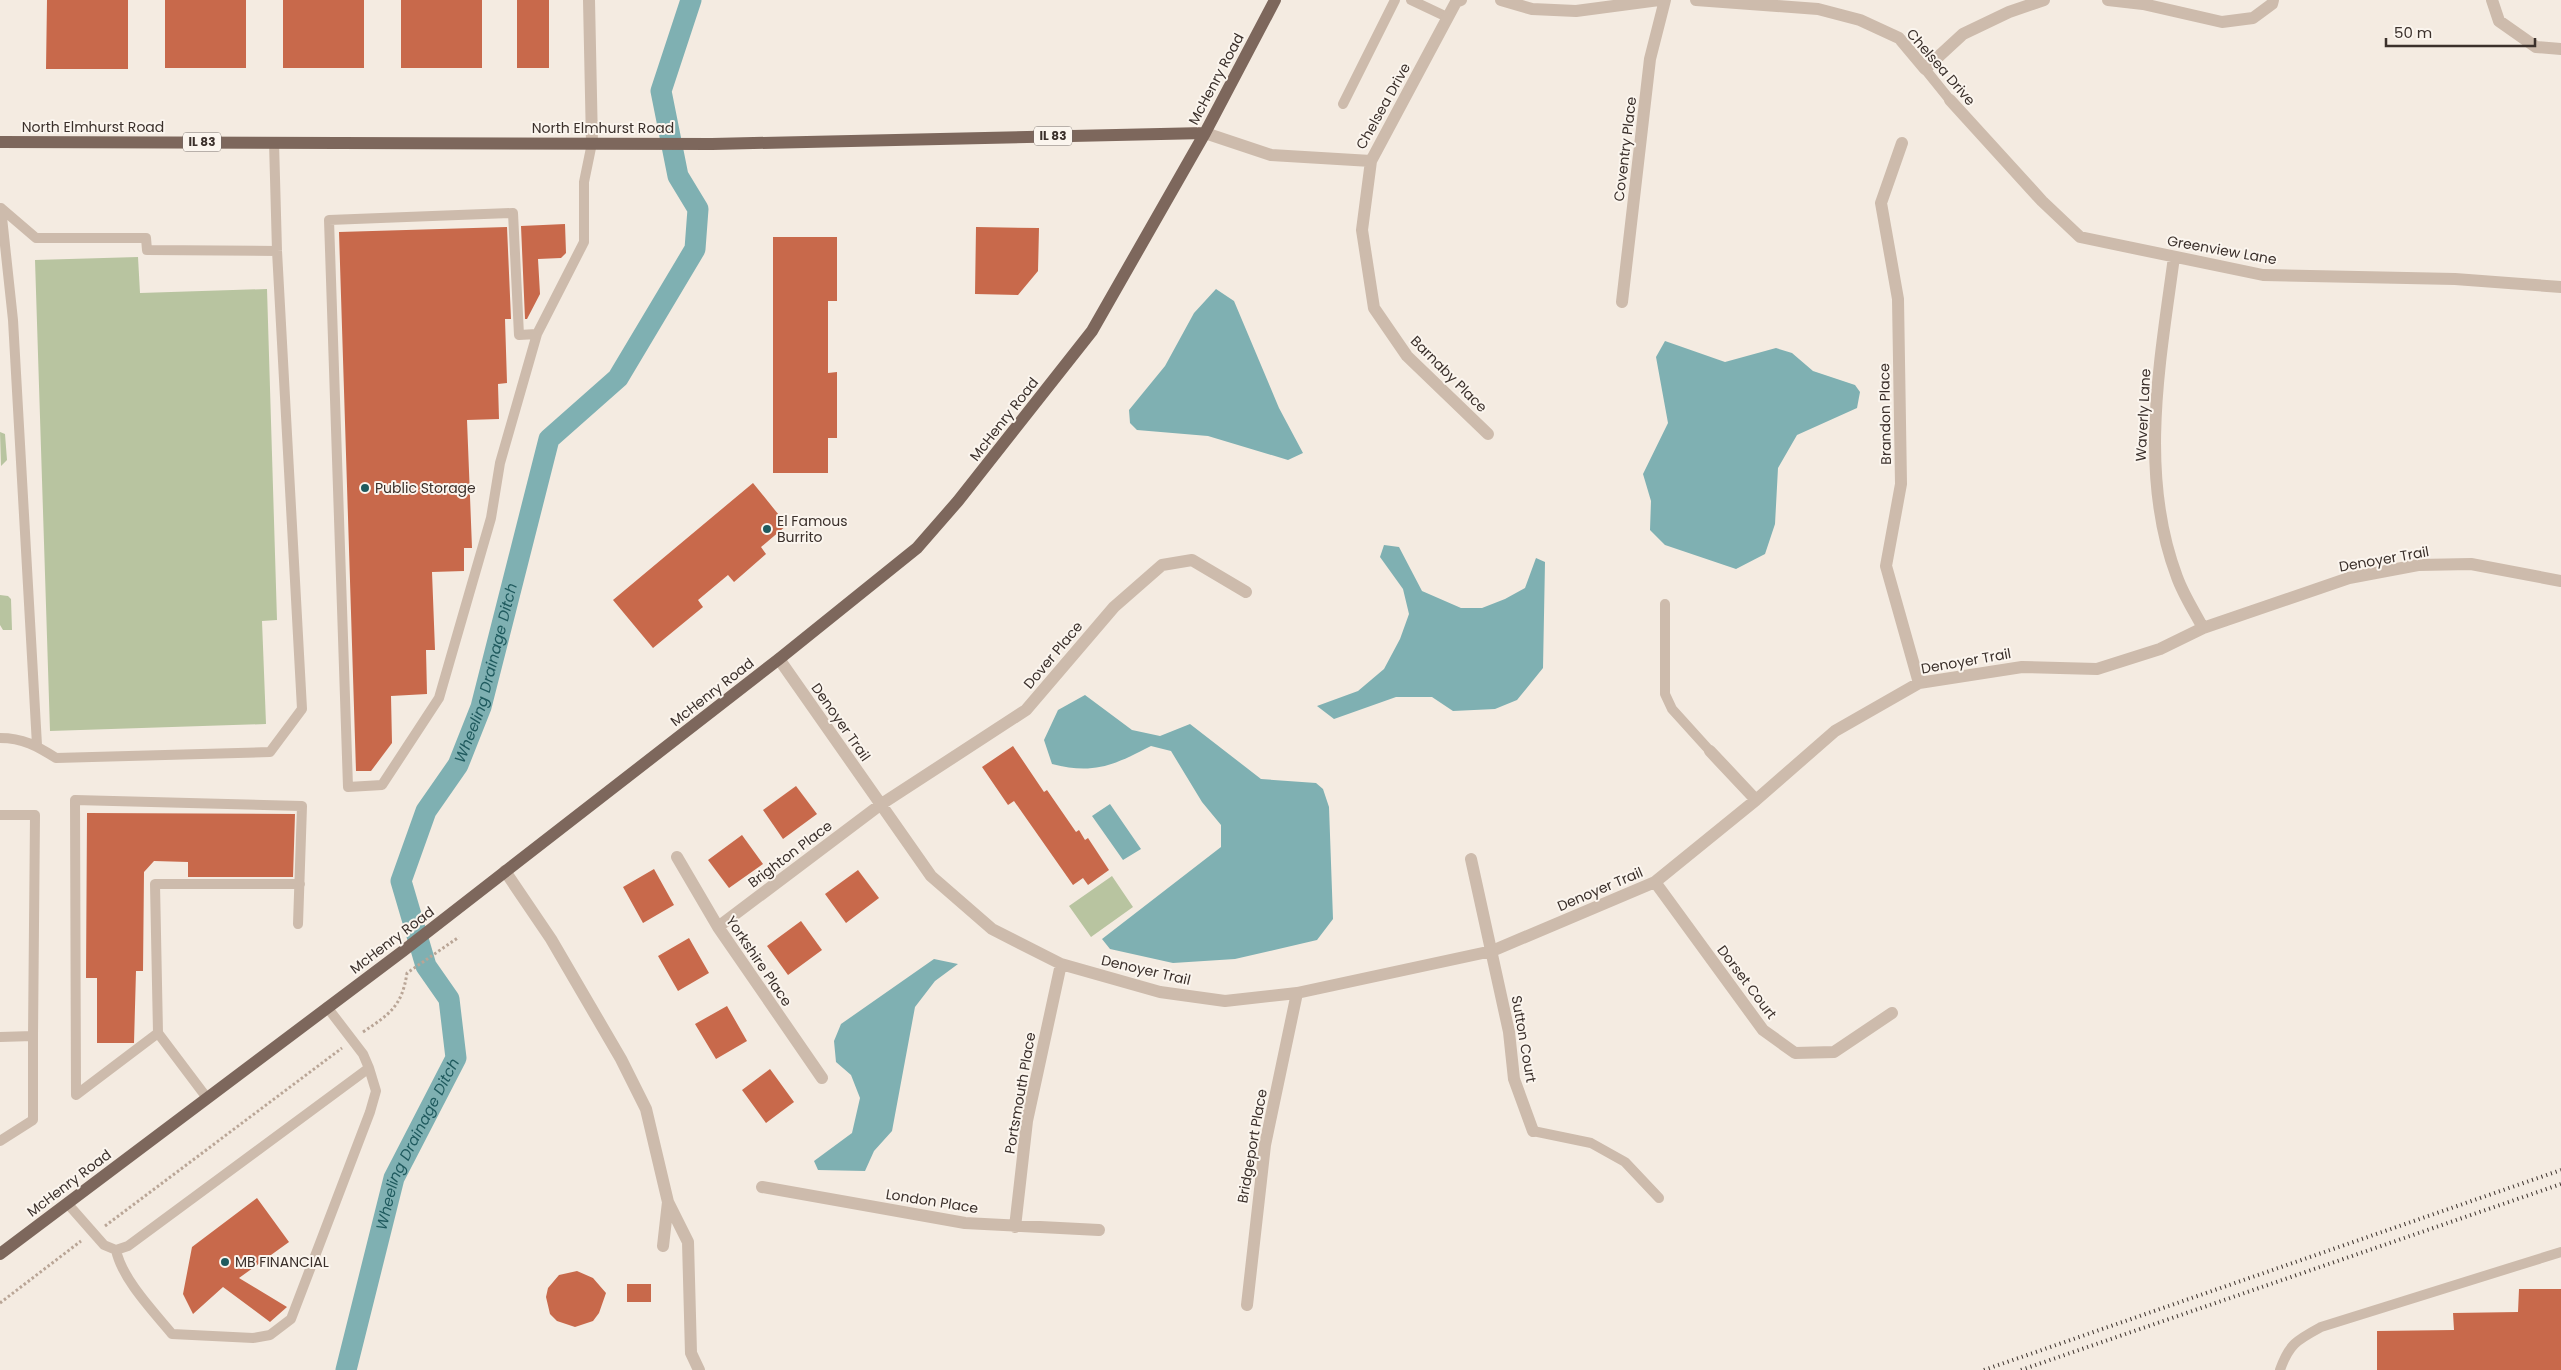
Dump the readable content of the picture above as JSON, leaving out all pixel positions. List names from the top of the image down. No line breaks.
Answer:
{"streets":{"main road":["McHenry Road","North Elmhurst Road","IL 83"],"street":["Chelsea Drive","Coventry Place","Greenview Lane","Barnaby Place","Brandon Place","Waverly Lane","Denoyer Trail","Dover Place","Brighton Place","Yorkshire Place","Dorset Court","Sutton Court","Portsmouth Place","Bridgeport Place","London Place"]},"crossings":[["Chelsea Drive","McHenry Road"],["Chelsea Drive","North Elmhurst Road"],["Chelsea Drive","Greenview Lane"],["Chelsea Drive","Barnaby Place"],["McHenry Road","North Elmhurst Road"],["McHenry Road","Denoyer Trail"],["Greenview Lane","Waverly Lane"],["Brandon Place","Denoyer Trail"],["Waverly Lane","Denoyer Trail"],["Denoyer Trail","Dover Place"],["Denoyer Trail","Brighton Place"],["Denoyer Trail","Dorset Court"],["Denoyer Trail","Sutton Court"],["Denoyer Trail","Portsmouth Place"],["Denoyer Trail","Bridgeport Place"],["Dover Place","Brighton Place"],["Brighton Place","Yorkshire Place"],["Portsmouth Place","London Place"]],"water":["Wheeling Drainage Ditch"],"places":["Public Storage","El Famous Burrito","MB FINANCIAL"],"scale_bar":"50 m"}
